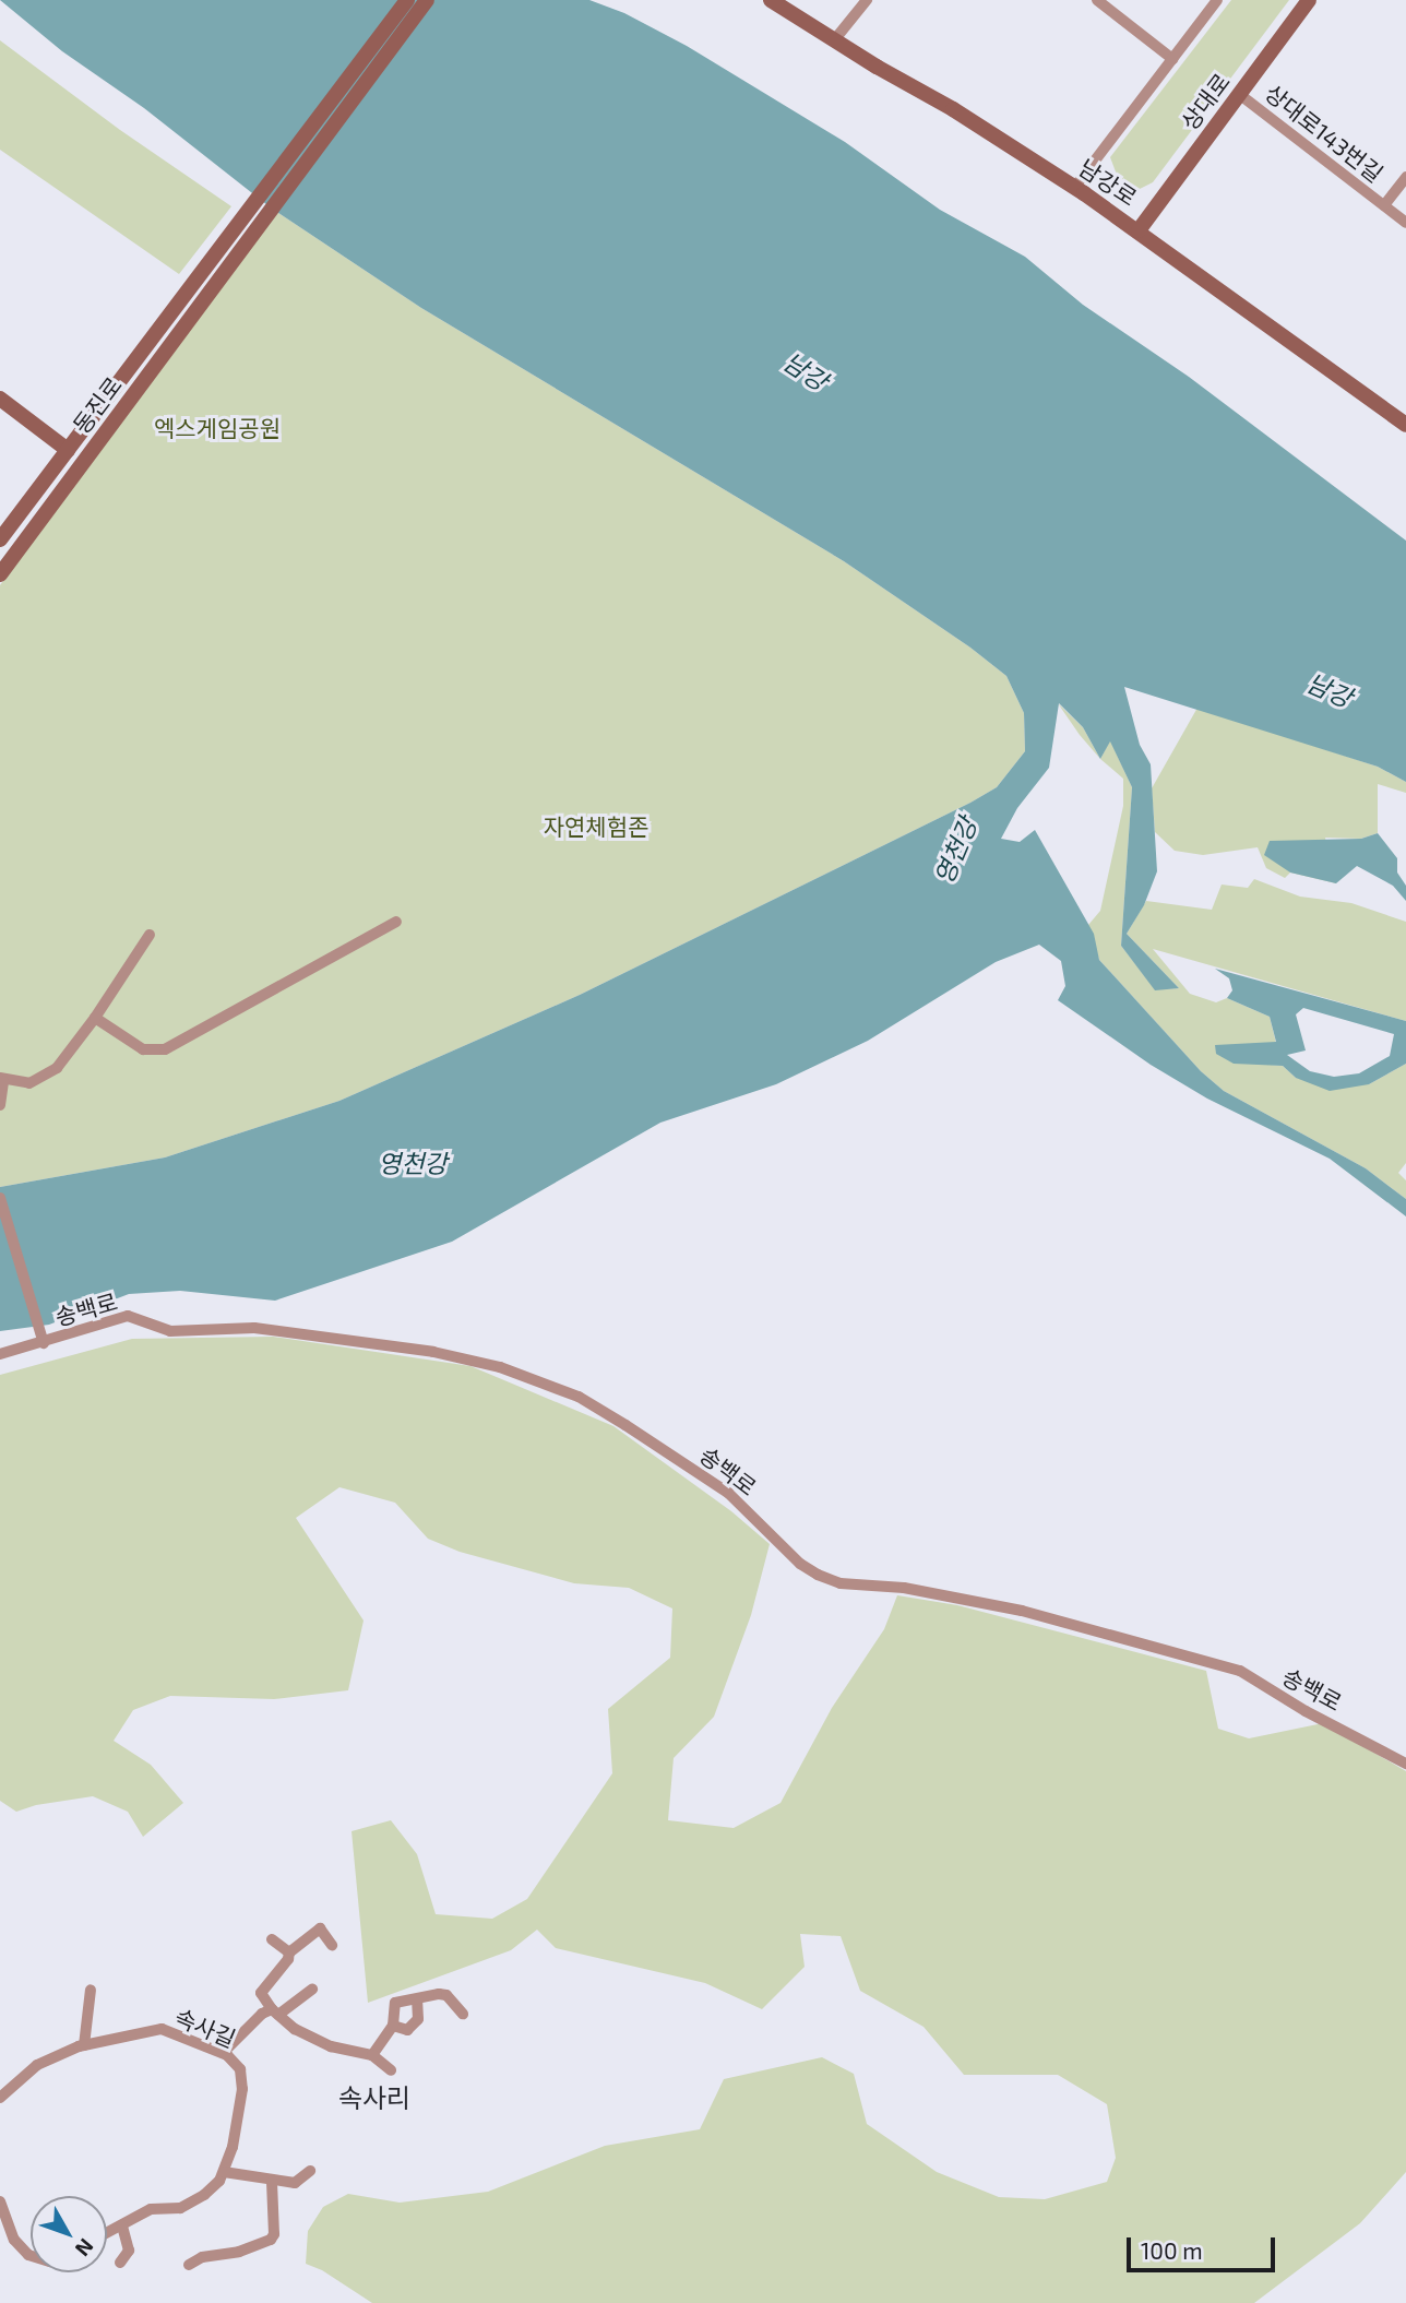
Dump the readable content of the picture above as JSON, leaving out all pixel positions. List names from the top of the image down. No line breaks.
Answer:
{"streets":{"street":["상대로","상대로143번길","남강로","동진로","송백로","속사길"]},"crossings":[["상대로","상대로143번길"],["상대로","남강로"]],"districts":["속사리"],"water":["남강","영천강"],"parks":["엑스게임공원","자연체험존"],"scale_bar":"100 m","north":"bottom right"}
